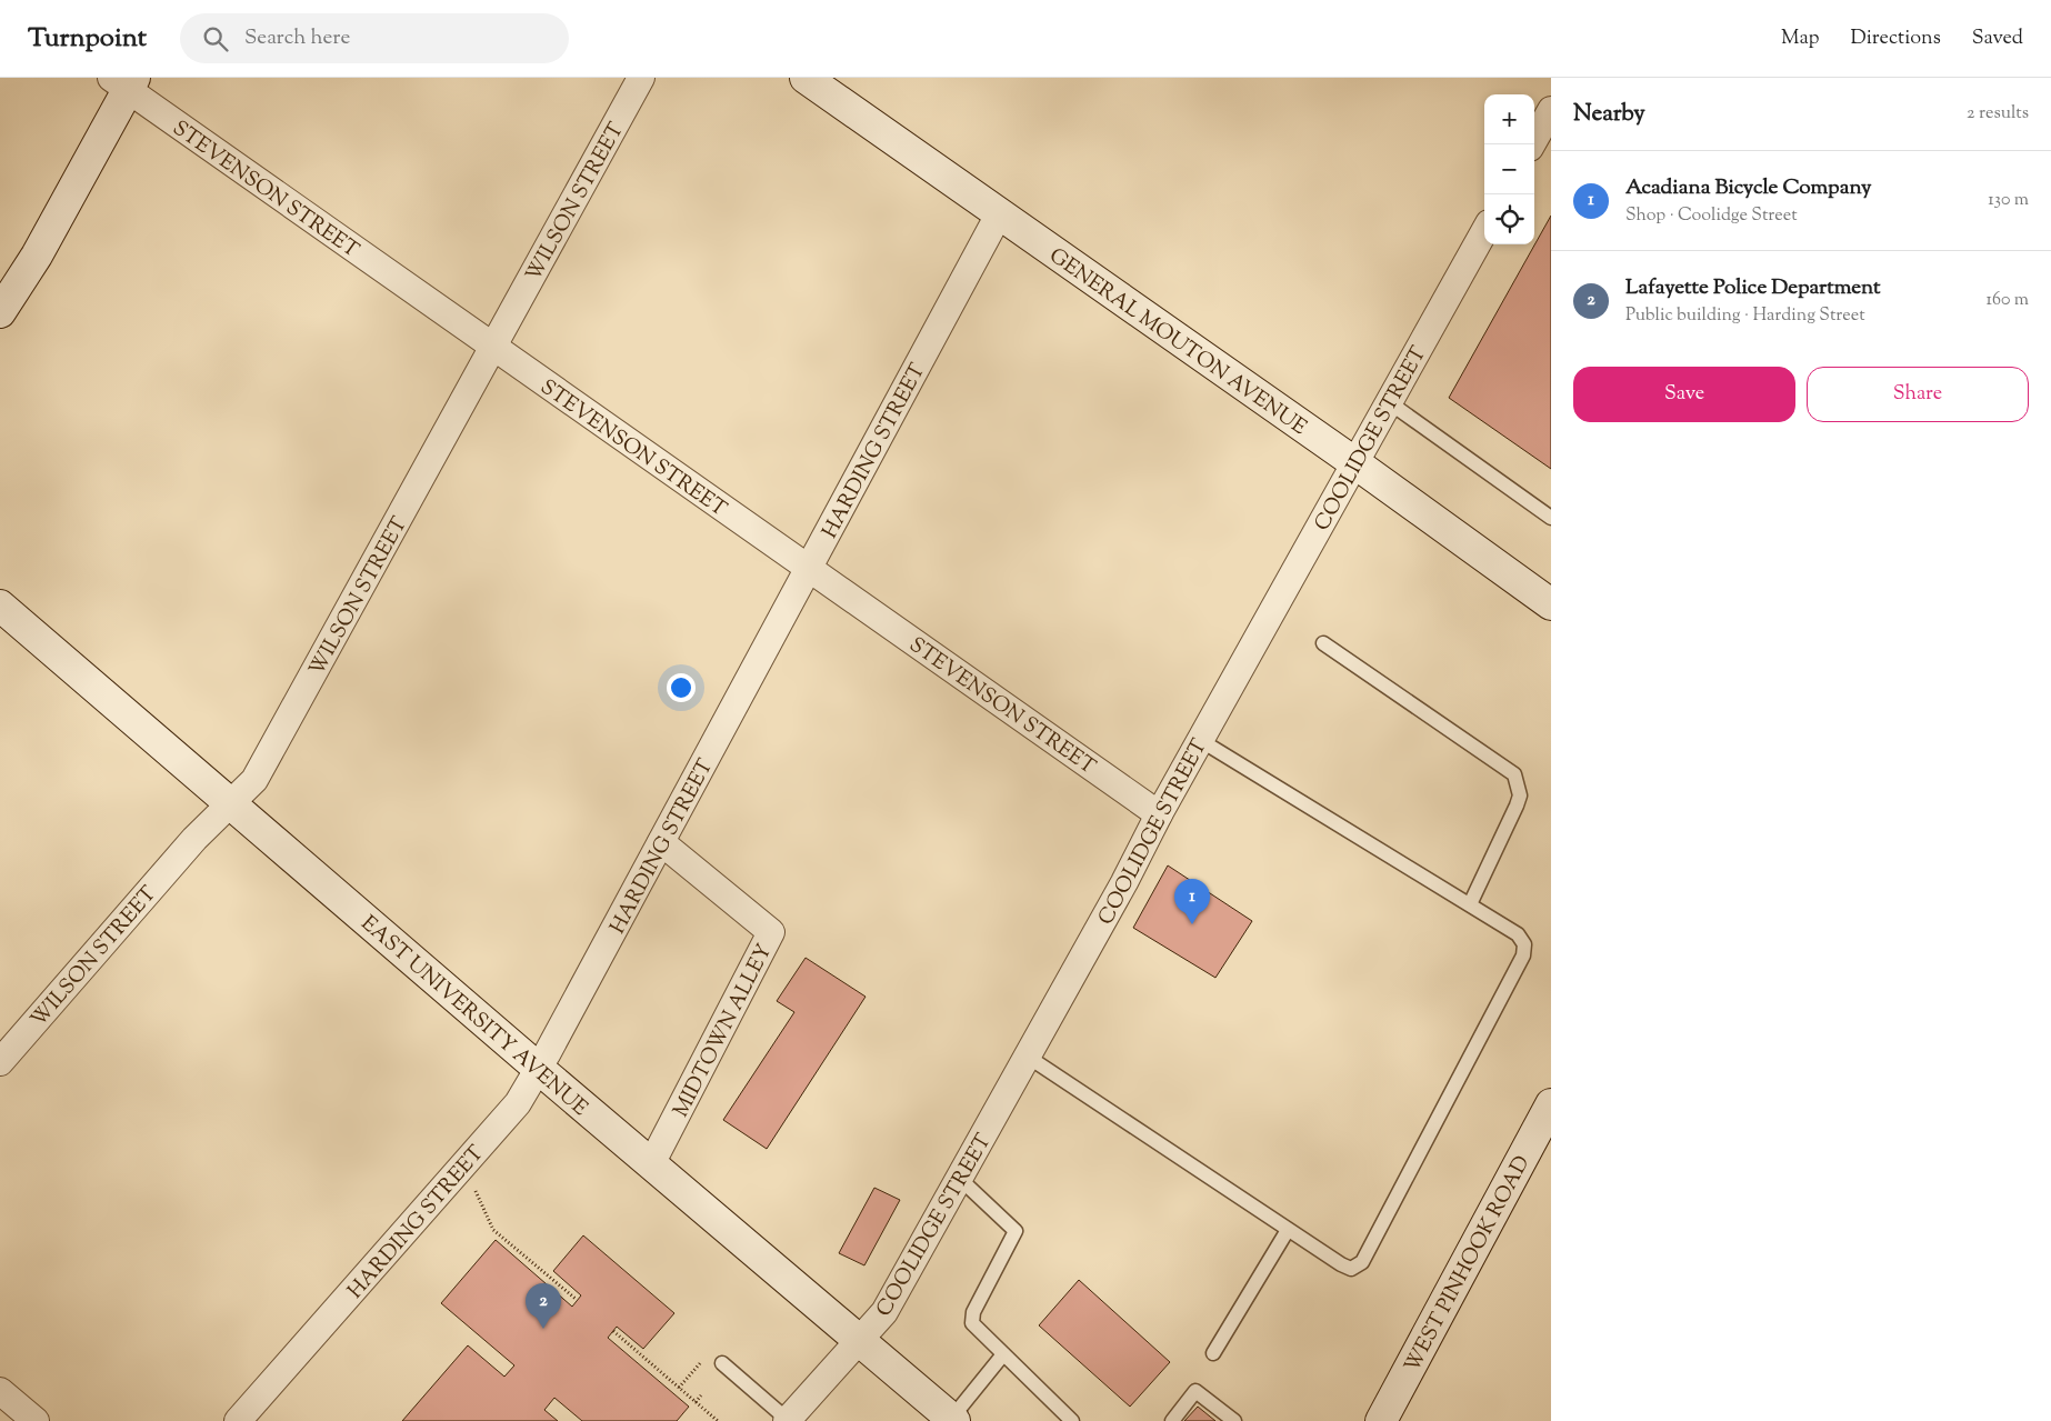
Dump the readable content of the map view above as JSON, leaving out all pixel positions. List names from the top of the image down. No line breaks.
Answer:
{"streets":{"main road":["GENERAL MOUTON AVENUE","EAST UNIVERSITY AVENUE","WEST PINHOOK ROAD"],"street":["STEVENSON STREET","WILSON STREET","COOLIDGE STREET","HARDING STREET","MIDTOWN ALLEY"]},"crossings":[["STEVENSON STREET","WILSON STREET"],["STEVENSON STREET","COOLIDGE STREET"],["STEVENSON STREET","HARDING STREET"],["WILSON STREET","EAST UNIVERSITY AVENUE"],["GENERAL MOUTON AVENUE","COOLIDGE STREET"],["GENERAL MOUTON AVENUE","HARDING STREET"],["COOLIDGE STREET","EAST UNIVERSITY AVENUE"],["HARDING STREET","EAST UNIVERSITY AVENUE"],["HARDING STREET","MIDTOWN ALLEY"],["EAST UNIVERSITY AVENUE","MIDTOWN ALLEY"]],"page":{"header":"Turnpoint","search":"Search here","nav":["Map","Directions","Saved"],"heading":["Nearby","2 results"],"map_buttons":["+","−"],"list":[{"mark":"1","name":"Acadiana Bicycle Company","note":"Shop · Coolidge Street","value":"130 m"},{"mark":"2","name":"Lafayette Police Department","note":"Public building · Harding Street","value":"160 m"}],"buttons":["Save","Share"],"pins":["1","2"]}}
